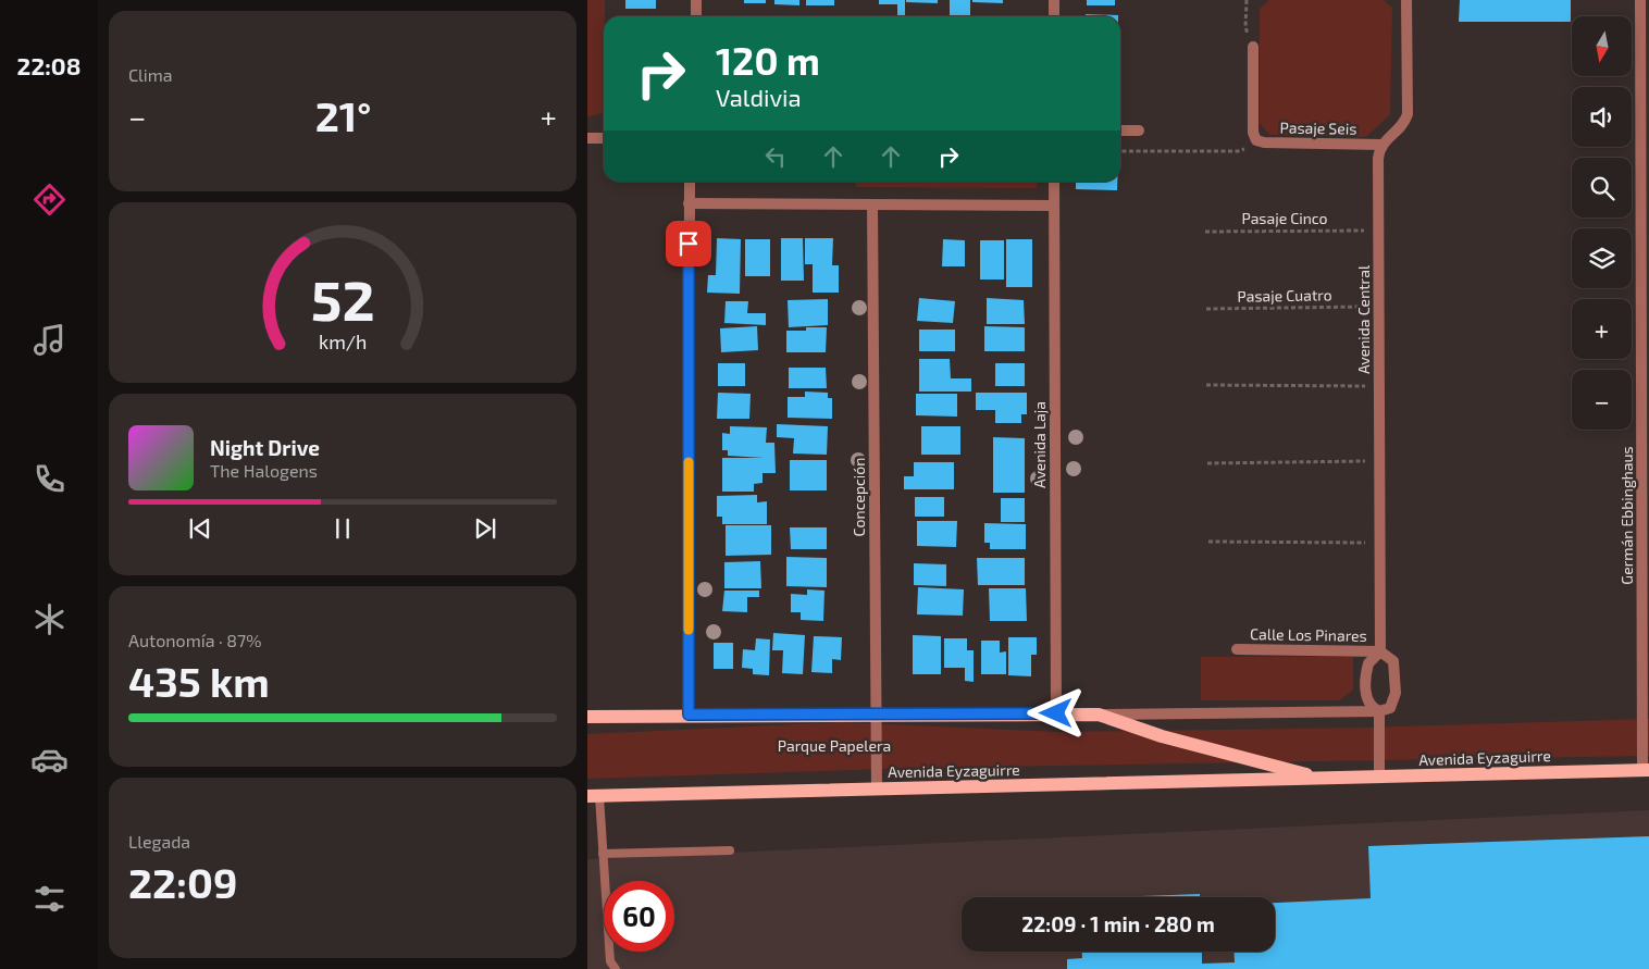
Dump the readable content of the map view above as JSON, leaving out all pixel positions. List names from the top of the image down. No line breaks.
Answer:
{"streets":{"main road":["Avenida Eyzaguirre"],"street":["Pasaje Seis","Avenida Central","Avenida Laja","Concepción","Germán Ebbinghaus","Calle Los Pinares"],"path":["Pasaje Cinco","Pasaje Cuatro"]},"crossings":[["Pasaje Seis","Avenida Central"],["Avenida Central","Calle Los Pinares"],["Avenida Central","Avenida Eyzaguirre"],["Avenida Laja","Avenida Eyzaguirre"],["Concepción","Avenida Eyzaguirre"],["Germán Ebbinghaus","Avenida Eyzaguirre"]],"parks":["Parque Papelera"],"north":"bottom","page":{"tabs":"22:08","tile":["Clima",["Autonomía · 87%","435 km"],["Llegada","22:09"]],"map_buttons":["+","−"],"turn":["120 m","Valdivia"],"heat":["−","21°","+"],"song":["Night Drive","The Halogens"],"limit":"60","trip":"22:09 · 1 min · 280 m","gauge":["52","km/h"]}}
